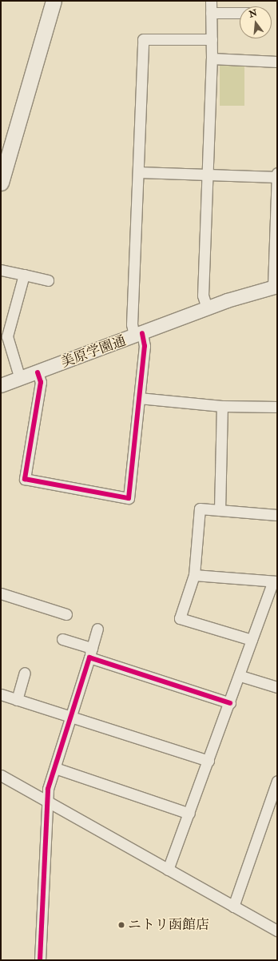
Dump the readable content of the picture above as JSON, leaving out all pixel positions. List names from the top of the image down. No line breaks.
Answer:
{"streets":{"street":["美原学園通"]},"places":["ニトリ函館店"],"north":"top"}
